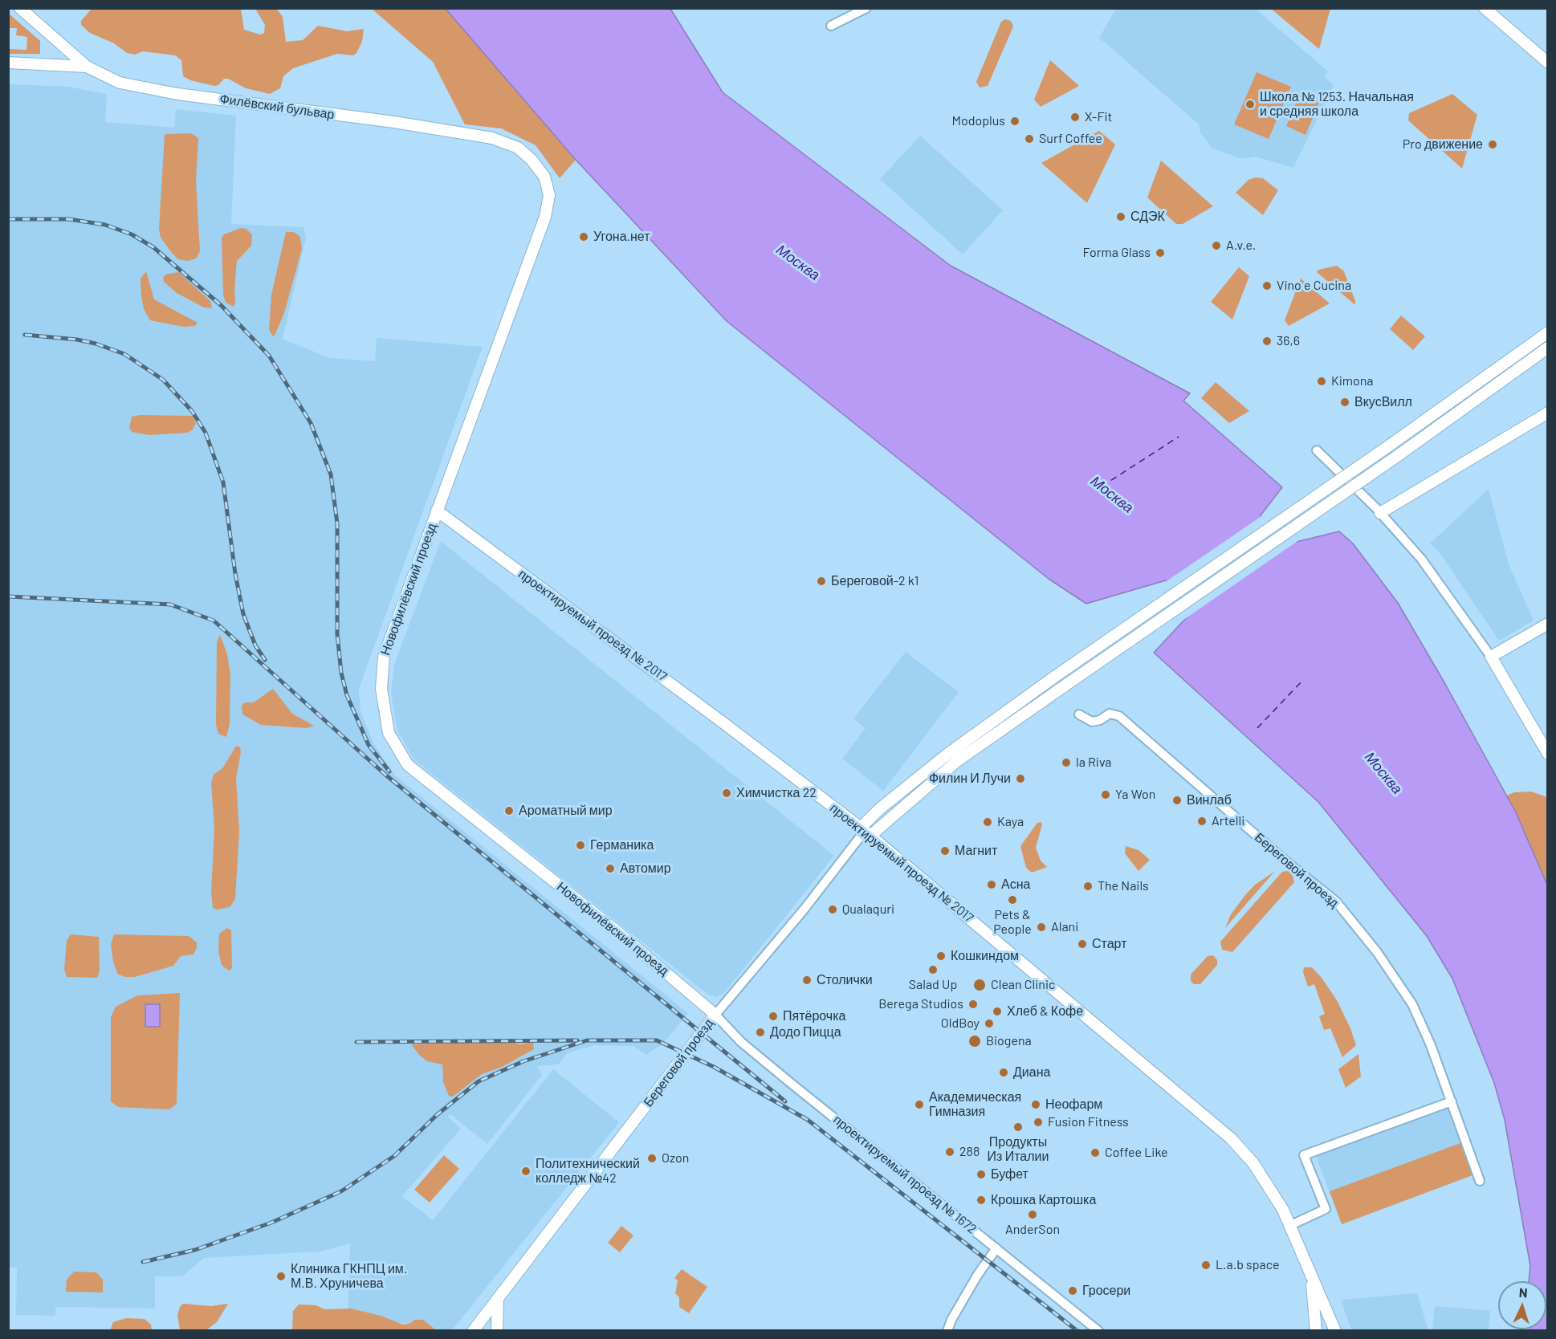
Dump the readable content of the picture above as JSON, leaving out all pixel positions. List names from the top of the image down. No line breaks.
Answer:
{"streets":{"street":["Филёвский бульвар","Новофилёвский проезд","проектируемый проезд № 2017","Береговой проезд","проектируемый проезд № 1672"]},"crossings":[["Филёвский бульвар","Новофилёвский проезд"],["Новофилёвский проезд","проектируемый проезд № 2017"],["Новофилёвский проезд","Береговой проезд"],["Новофилёвский проезд","проектируемый проезд № 1672"],["проектируемый проезд № 2017","Береговой проезд"],["Береговой проезд","проектируемый проезд № 1672"]],"water":["Москва"],"places":["Школа № 1253. Начальная и средняя школа","X-Fit","Modoplus","Surf Coffee","Pro движение","СДЭК","Угона.нет","A.v.e.","Forma Glass","Vino e Cucina","36,6","Kimona","ВкусВилл","Береговой-2 k1","la Riva","Филин И Лучи","Химчистка 22","Ya Won","Винлаб","Ароматный мир","Artelli","Kaya","Германика","Магнит","Автомир","Асна","The Nails","Pets & People","Qualaquri","Alani","Старт","Кошкиндом","Salad Up","Столички","Clean Clinic","Berega Studios","Хлеб & Кофе","Пятёрочка","OldBoy","Додо Пицца","Biogena","Диана","Академическая Гимназия","Неофарм","Fusion Fitness","Продукты Из Италии","288","Coffee Like","Ozon","Политехнический колледж №42","Буфет","Крошка Картошка","AnderSon","L.a.b space","Клиника ГКНПЦ им. М.В. Хруничева","Гросери"],"north":"top"}
